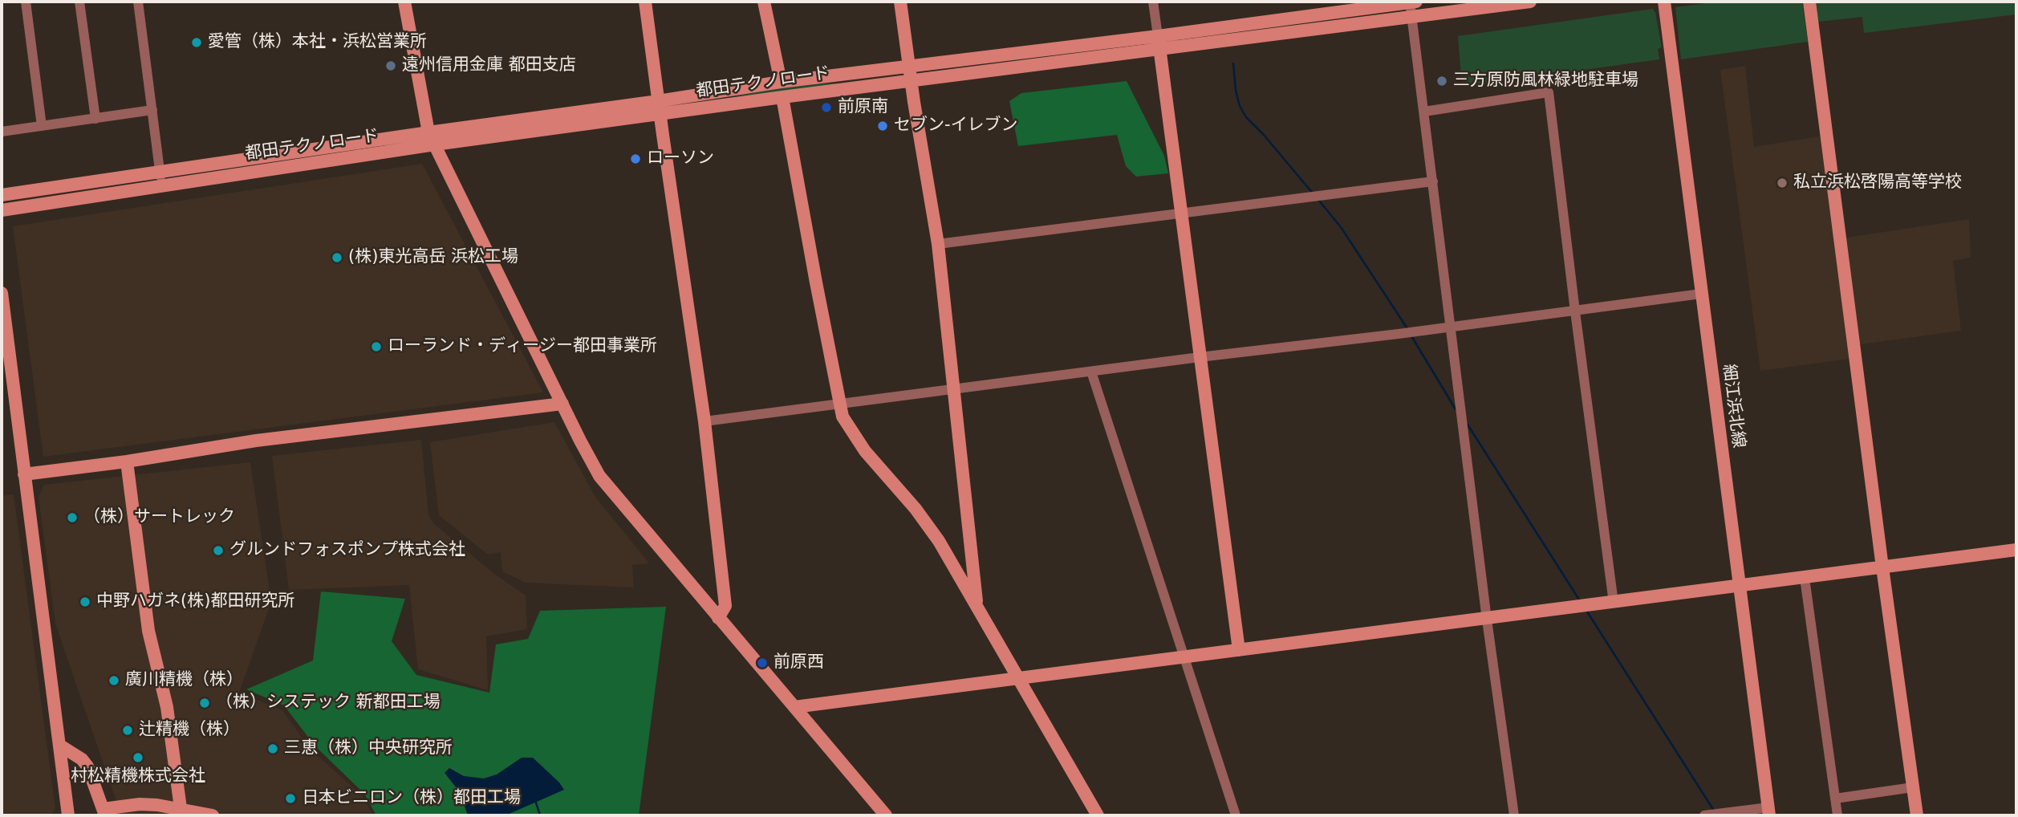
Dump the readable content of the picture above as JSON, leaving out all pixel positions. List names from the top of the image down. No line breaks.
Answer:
{"streets":{"street":["都田テクノロード","細江浜北線"]},"places":["愛管（株）本社・浜松営業所","遠州信用金庫 都田支店","三方原防風林緑地駐車場","前原南","セブン-イレブン","ローソン","私立浜松啓陽高等学校","(株)東光高岳 浜松工場","ローランド・ディージー都田事業所","（株）サートレック","グルンドフォスポンプ株式会社","中野ハガネ(株)都田研究所","前原西","廣川精機（株）","（株）システック 新都田工場","辻精機（株）","三恵（株）中央研究所","村松精機株式会社","日本ビニロン（株）都田工場"]}
